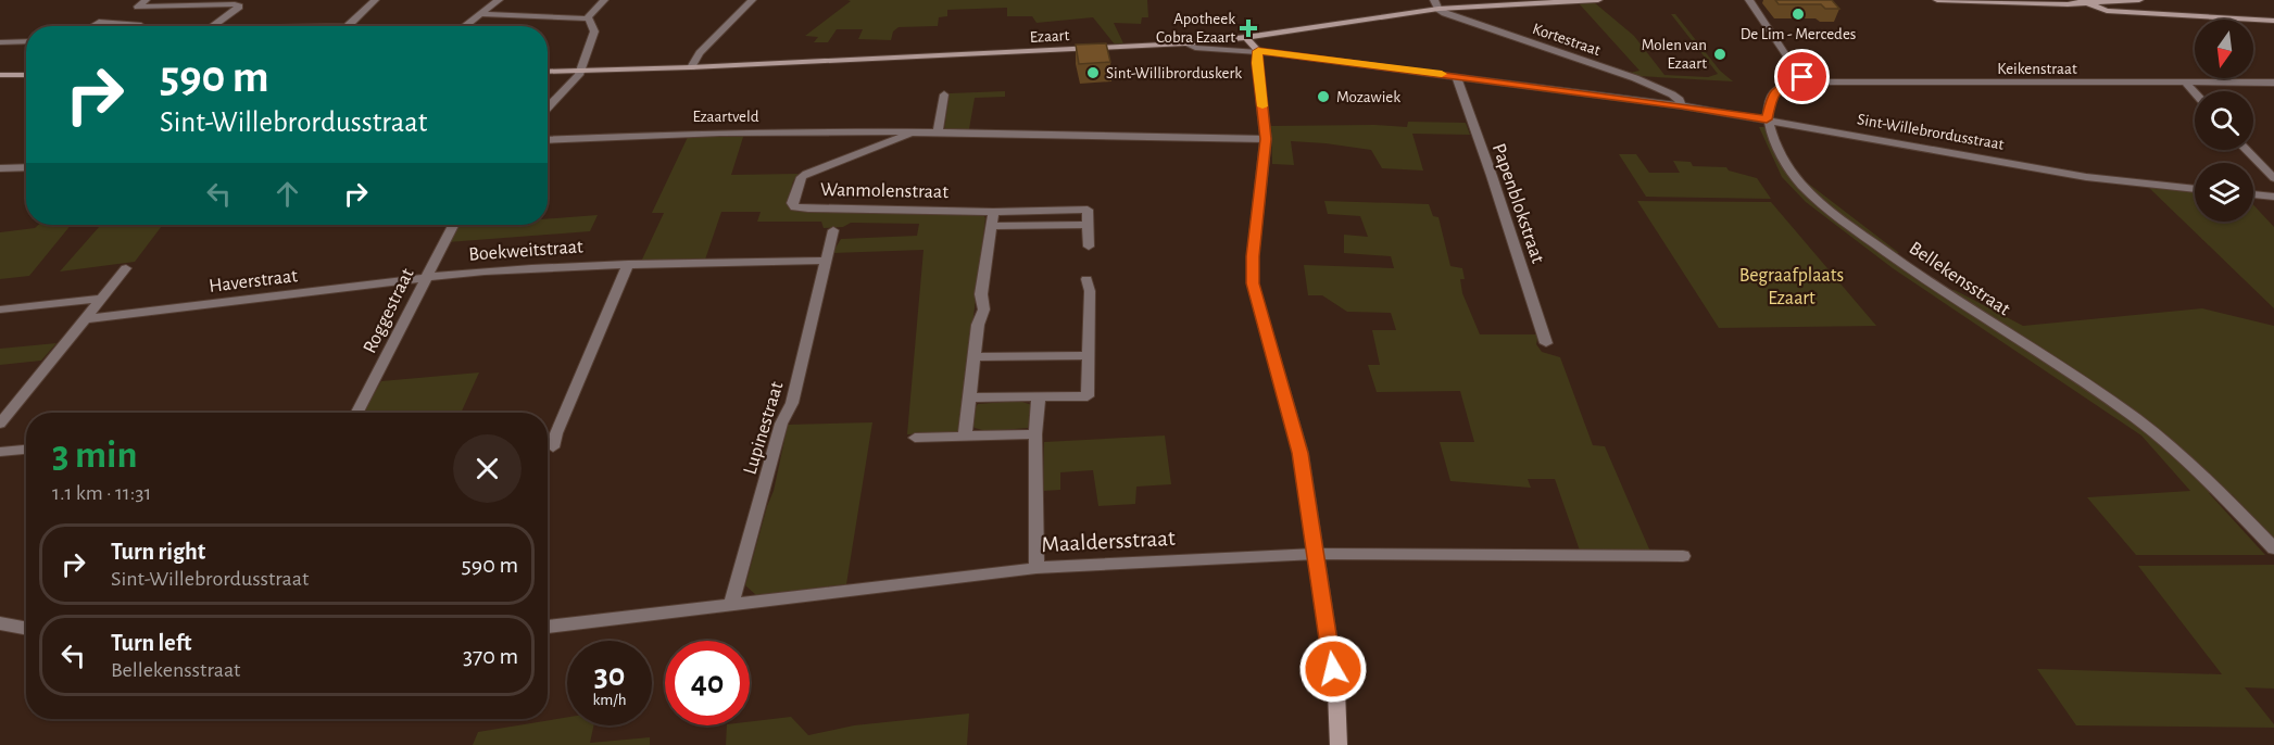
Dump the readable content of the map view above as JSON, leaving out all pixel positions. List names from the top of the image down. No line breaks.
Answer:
{"streets":{"main road":["Ezaart"],"street":["Kortestraat","Keikenstraat","Ezaartveld","Sint-Willebrordusstraat","Wanmolenstraat","Papenblokstraat","Boekweitstraat","Bellekensstraat","Haverstraat","Roggestraat","Lupinestraat","Maaldersstraat"]},"crossings":[["Ezaart","Kortestraat"],["Ezaart","Sint-Willebrordusstraat"],["Kortestraat","Sint-Willebrordusstraat"],["Ezaartveld","Wanmolenstraat"],["Sint-Willebrordusstraat","Papenblokstraat"],["Sint-Willebrordusstraat","Bellekensstraat"],["Boekweitstraat","Haverstraat"],["Boekweitstraat","Roggestraat"],["Boekweitstraat","Lupinestraat"],["Haverstraat","Roggestraat"],["Lupinestraat","Maaldersstraat"]],"parks":["Begraafplaats Ezaart"],"places":{"other":["De Lim - Mercedes","Molen van Ezaart","Sint-Willibrorduskerk","Mozawiek"],"health":["Apotheek Cobra Ezaart"]},"north":"bottom","page":{"turn":["590 m","Sint-Willebrordusstraat"],"heading":["3 min","1.1 km · 11:31"],"list":[{"name":"Turn right","note":"Sint-Willebrordusstraat","value":"590 m"},{"name":"Turn left","note":"Bellekensstraat","value":"370 m"}],"speed":"30 km/h","limit":"40"}}
